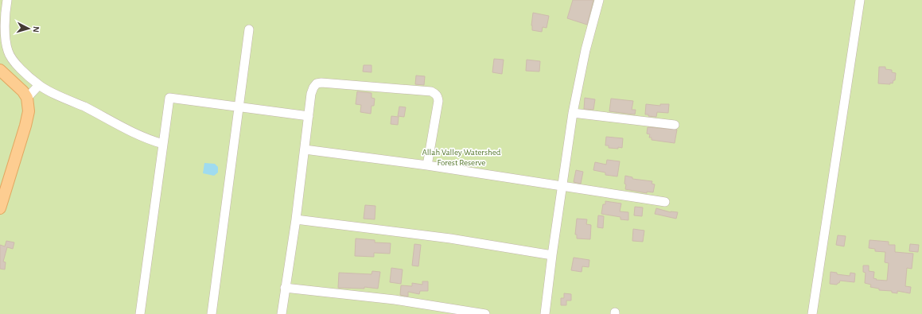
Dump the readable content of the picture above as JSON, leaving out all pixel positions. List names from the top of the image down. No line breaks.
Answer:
{"parks":["Allah Valley Watershed Forest Reserve"],"north":"right"}
